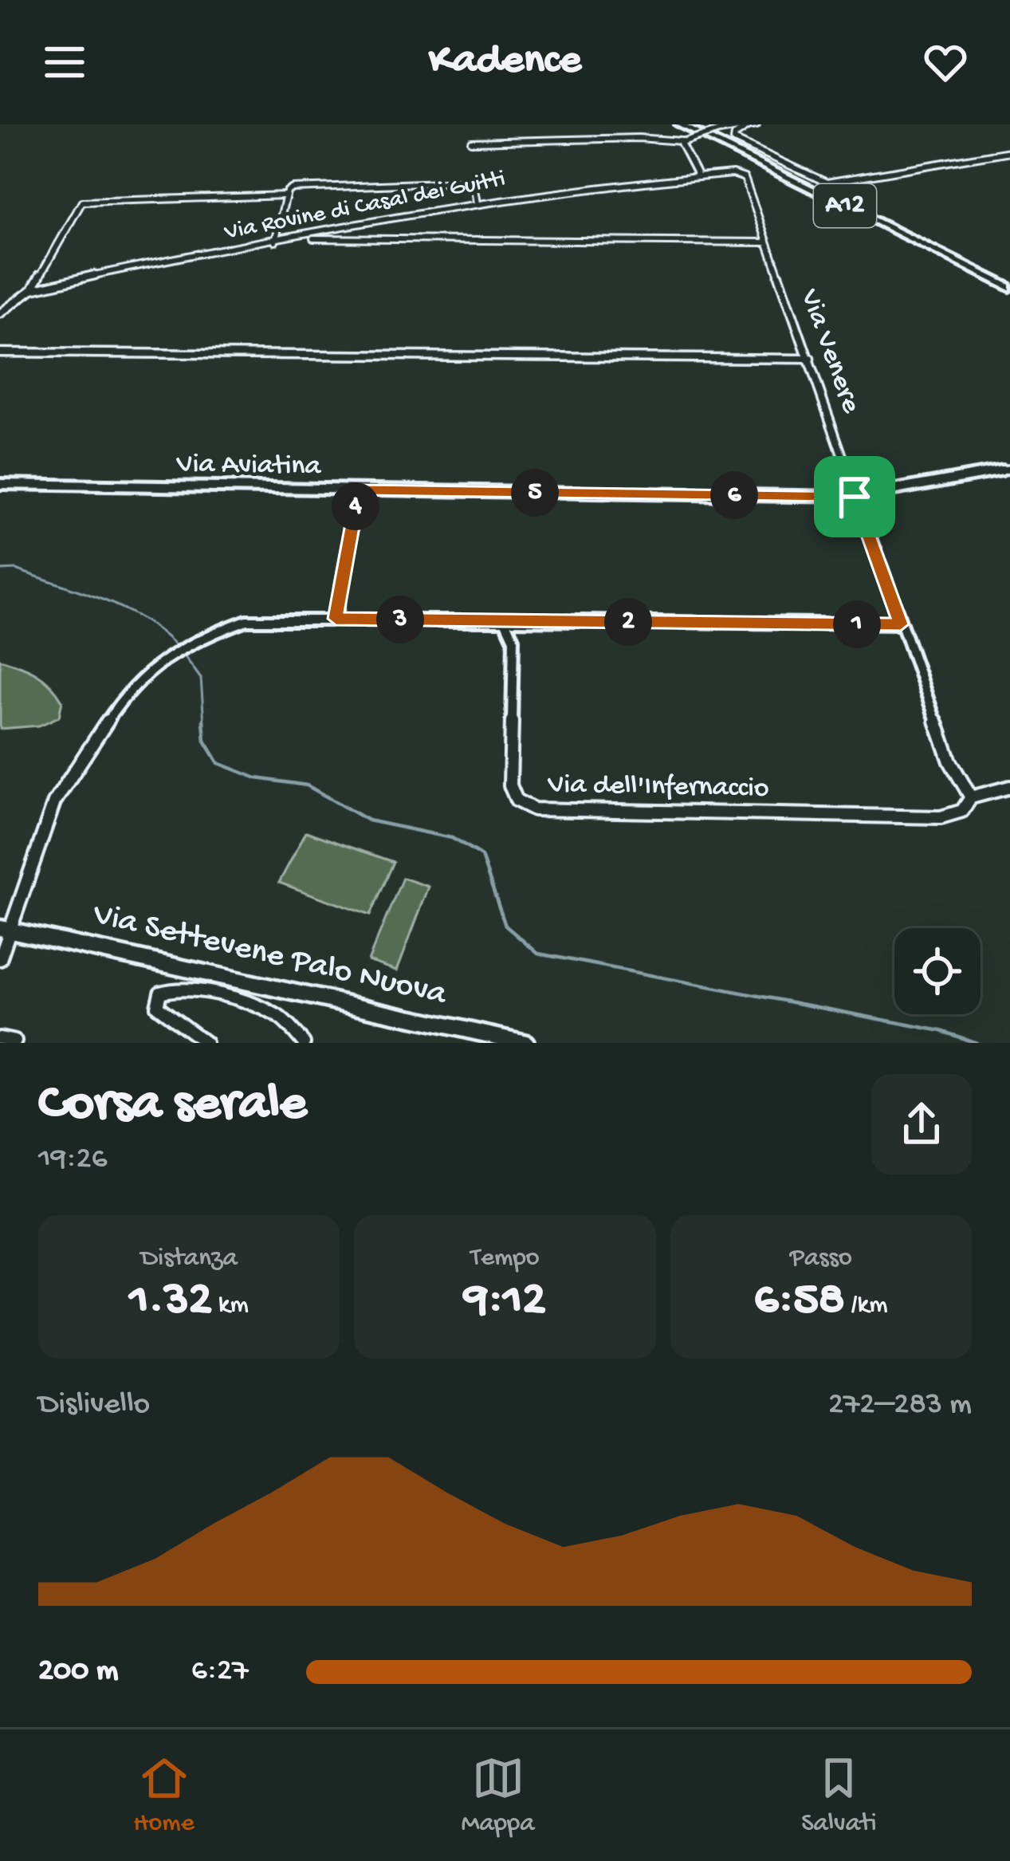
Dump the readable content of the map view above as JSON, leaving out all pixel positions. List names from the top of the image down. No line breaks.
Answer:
{"streets":{"highway":["A12"],"main road":["Via Settevene Palo Nuova"],"street":["Via Rovine di Casal dei Guitti","Via Venere","Via Aviatina","Via dell'Infernaccio"]},"crossings":[["Via Rovine di Casal dei Guitti","Via Venere"],["Via Venere","Via Aviatina"],["Via Venere","Via dell'Infernaccio"]],"page":{"header":"Kadence","pins":["5","6","4","3","2","1"],"heading":["Corsa serale","19:26"],"stats":[["Distanza","1.32 km"],["Tempo","9:12"],["Passo","6:58 /km"]],"chart":["Dislivello","272–283 m"],"list":[{"name":"200 m","note":"6:27"}],"tabs":["Home","Mappa","Salvati"]}}
